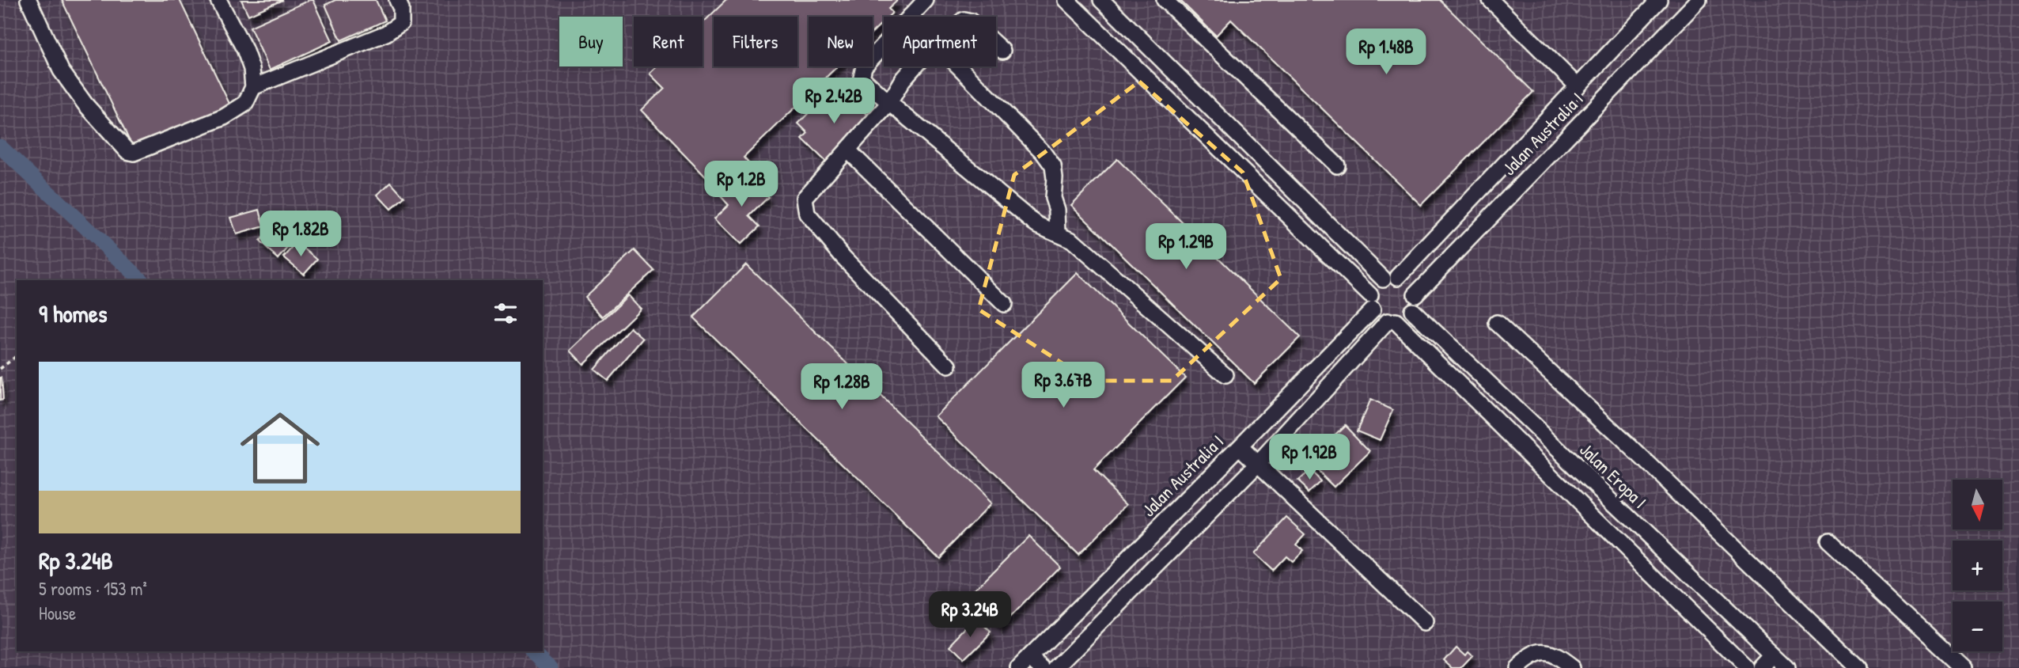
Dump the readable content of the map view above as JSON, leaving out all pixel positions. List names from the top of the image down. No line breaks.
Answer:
{"streets":{"lane":["Jalan Australia I","Jalan Eropa I"]},"crossings":[["Jalan Australia I","Jalan Eropa I"]],"north":"bottom","page":{"chip":["Buy","Rent","Filters","New","Apartment"],"price":["Rp 1.48B","Rp 2.42B","Rp 1.2B","Rp 1.82B","Rp 1.29B","Rp 3.67B","Rp 1.28B","Rp 1.92B","Rp 3.24B"],"heading":"9 homes","list":[{"name":"Rp 3.24B","note":"5 rooms · 153 m² · House"}],"map_buttons":["+","−"]}}
